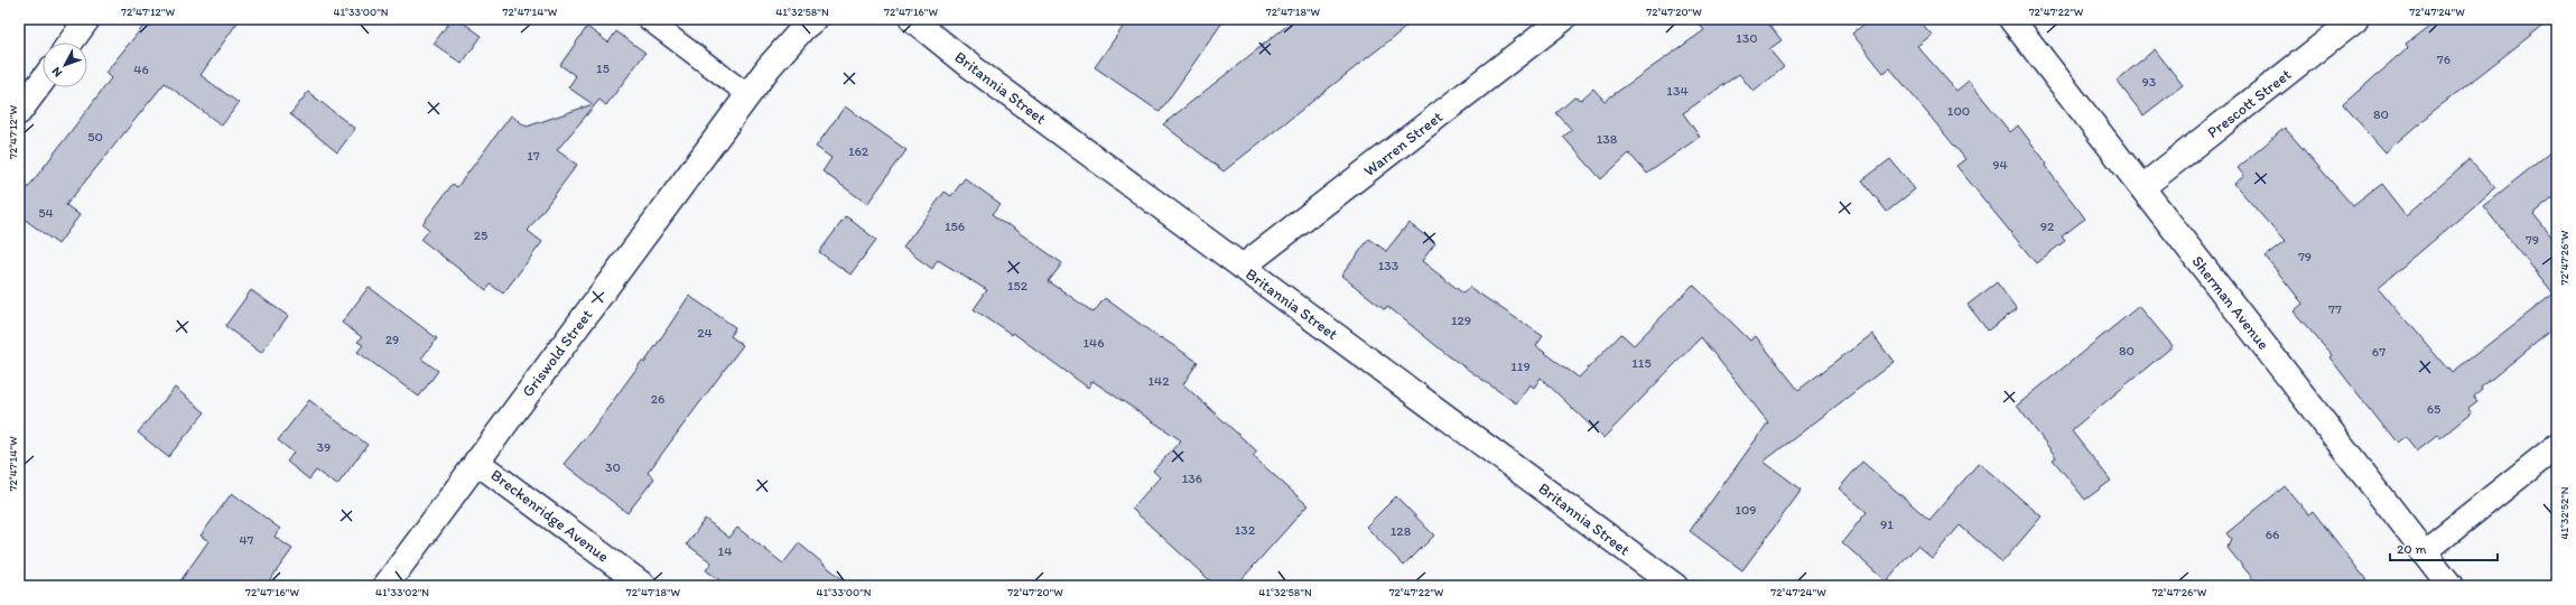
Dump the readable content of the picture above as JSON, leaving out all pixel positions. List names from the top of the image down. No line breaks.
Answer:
{"streets":{"street":["Britannia Street","Prescott Street","Warren Street","Sherman Avenue","Griswold Street","Breckenridge Avenue"]},"crossings":[["Britannia Street","Warren Street"],["Prescott Street","Sherman Avenue"],["Griswold Street","Breckenridge Avenue"]],"house_numbers":["130","76","15","46","93","134","100","80","50","138","162","17","94","54","156","92","25","79","79","133","152","77","129","24","29","146","80","67","115","119","142","26","65","39","30","136","109","91","132","128","66","47","14"],"scale_bar":"20 m","north":"bottom left","coordinates":["72°47'12\"W","41°33'00\"N","72°47'14\"W","41°32'58\"N","72°47'16\"W","72°47'18\"W","72°47'20\"W","72°47'22\"W","72°47'24\"W","72°47'26\"W","41°32'52\"N","41°33'02\"N"]}
